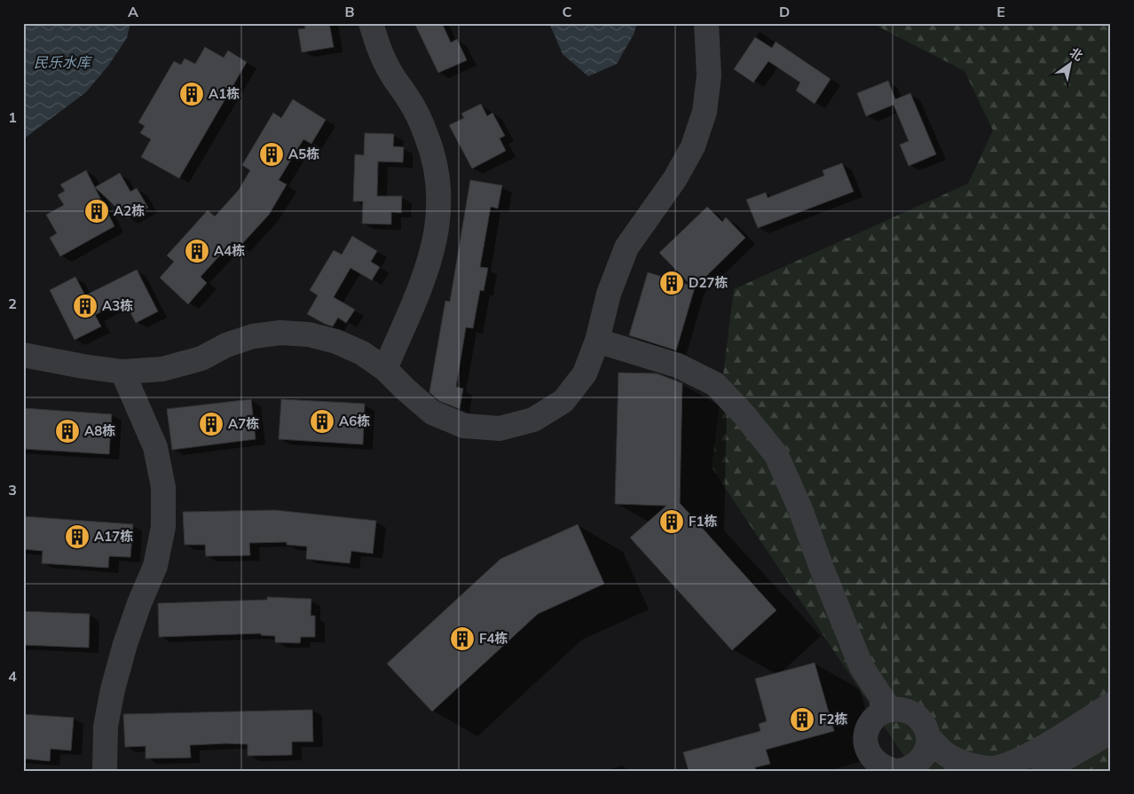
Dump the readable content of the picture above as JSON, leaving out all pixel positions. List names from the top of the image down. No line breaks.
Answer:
{"water":["民乐水库"],"places":{"building":["A1栋","A5栋","A2栋","A4栋","D27栋","A3栋","A6栋","A7栋","A8栋","F1栋","A17栋","F4栋","F2栋"]},"north":"top right","grid":{"columns":["A","B","C","D","E"],"rows":["1","2","3","4"]}}
